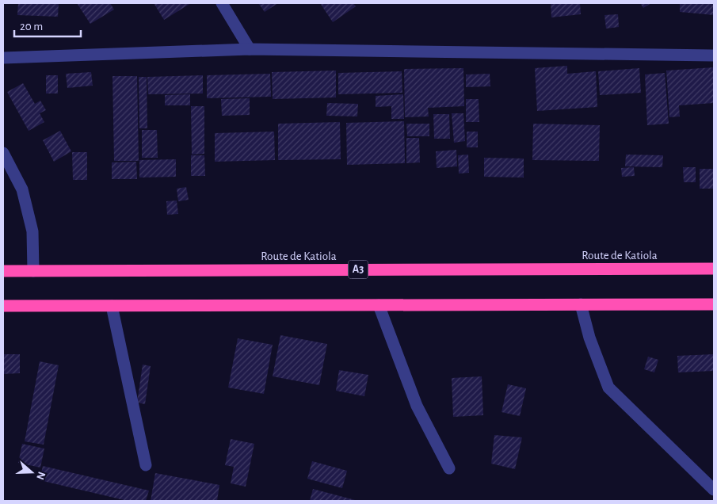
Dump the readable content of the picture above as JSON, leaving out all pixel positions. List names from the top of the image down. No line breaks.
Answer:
{"streets":{"highway":["Route de Katiola","A3"]},"scale_bar":"20 m","north":"right"}
